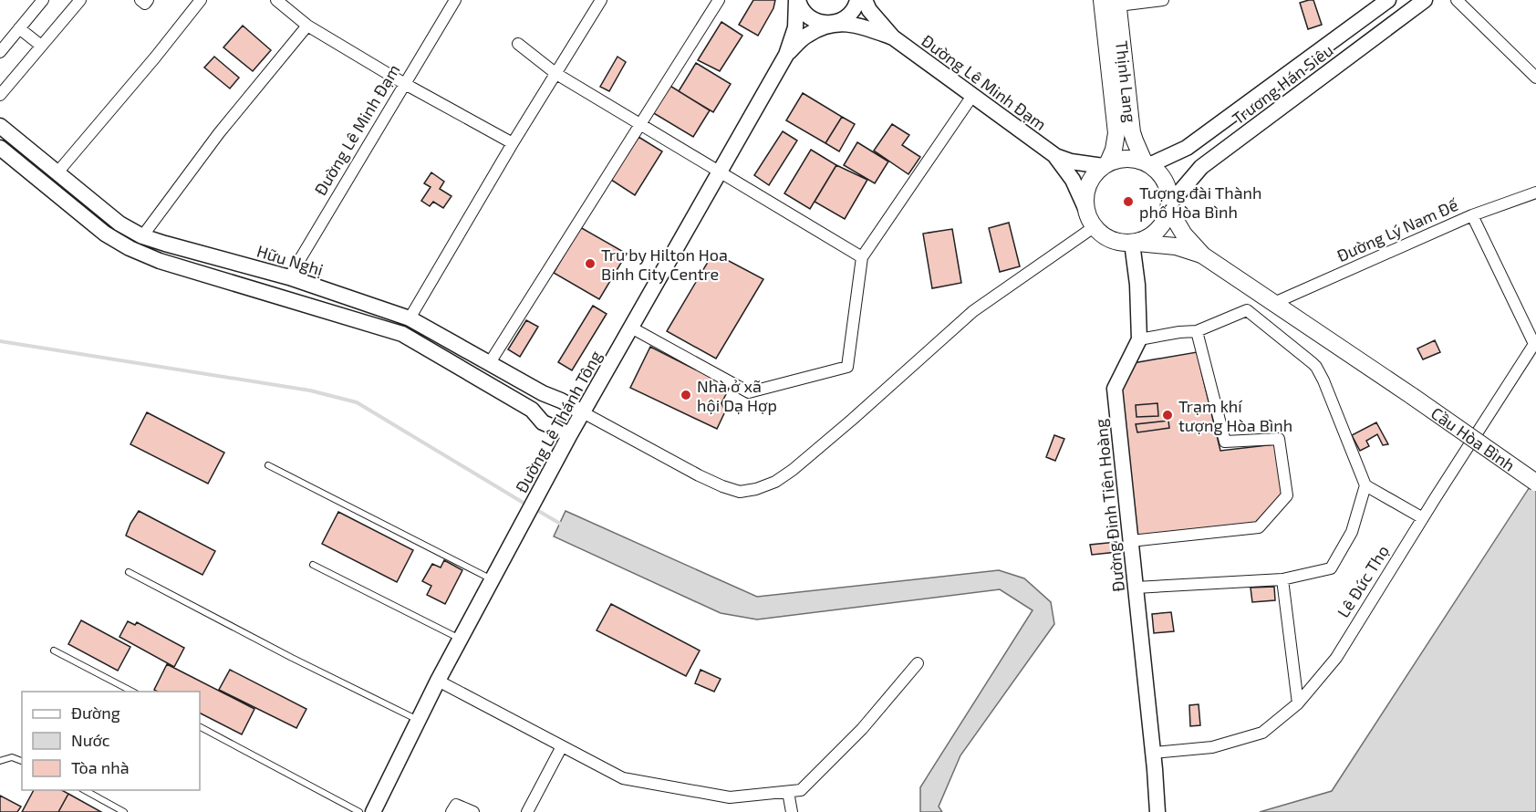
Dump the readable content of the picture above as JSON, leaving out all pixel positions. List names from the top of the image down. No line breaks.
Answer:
{"streets":{"main road":["Đường Lê Minh Đạm","Thịnh Lang","Trương Hán Siêu","Hữu Nghị","Đường Lê Thánh Tông","Cầu Hòa Bình","Đường Đinh Tiên Hoàng"],"street":["Đường Lý Nam Đế","Lê Đức Thọ"]},"crossings":[["Đường Lê Minh Đạm","Thịnh Lang"],["Đường Lê Minh Đạm","Trương Hán Siêu"],["Đường Lê Minh Đạm","Hữu Nghị"],["Đường Lê Minh Đạm","Đường Đinh Tiên Hoàng"],["Thịnh Lang","Trương Hán Siêu"],["Thịnh Lang","Đường Đinh Tiên Hoàng"],["Trương Hán Siêu","Đường Đinh Tiên Hoàng"],["Đường Lý Nam Đế","Cầu Hòa Bình"],["Hữu Nghị","Đường Lê Thánh Tông"],["Đường Đinh Tiên Hoàng","Lê Đức Thọ"]],"places":["Tượng đài Thành phố Hòa Bình","Tru by Hilton Hoa Binh City Centre","Nhà ở xã hội Dạ Hợp","Trạm khí tượng Hòa Bình"],"legend":["Đường","Nước","Tòa nhà"]}
